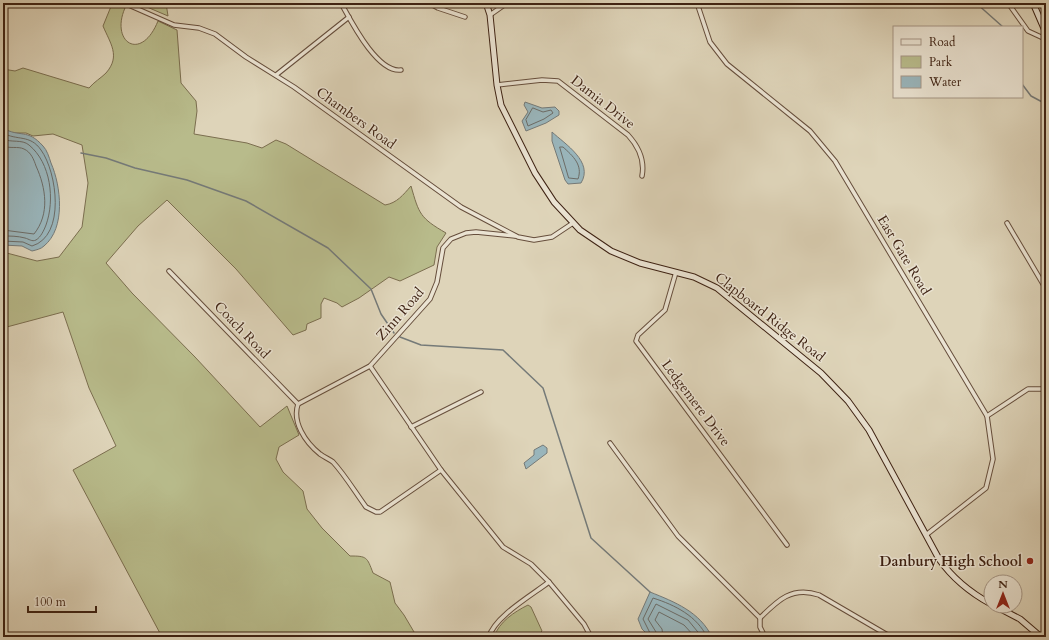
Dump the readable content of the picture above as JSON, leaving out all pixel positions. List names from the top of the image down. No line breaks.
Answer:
{"streets":{"main road":["Clapboard Ridge Road"],"street":["Damia Drive","Chambers Road","East Gate Road","Zinn Road","Coach Road","Ledgemere Drive"]},"crossings":[["Damia Drive","Clapboard Ridge Road"],["Chambers Road","Zinn Road"],["Chambers Road","Clapboard Ridge Road"],["East Gate Road","Clapboard Ridge Road"],["Zinn Road","Coach Road"],["Clapboard Ridge Road","Ledgemere Drive"]],"places":["Danbury High School"],"legend":["Road","Park","Water"],"scale_bar":"100 m","north":"top"}
